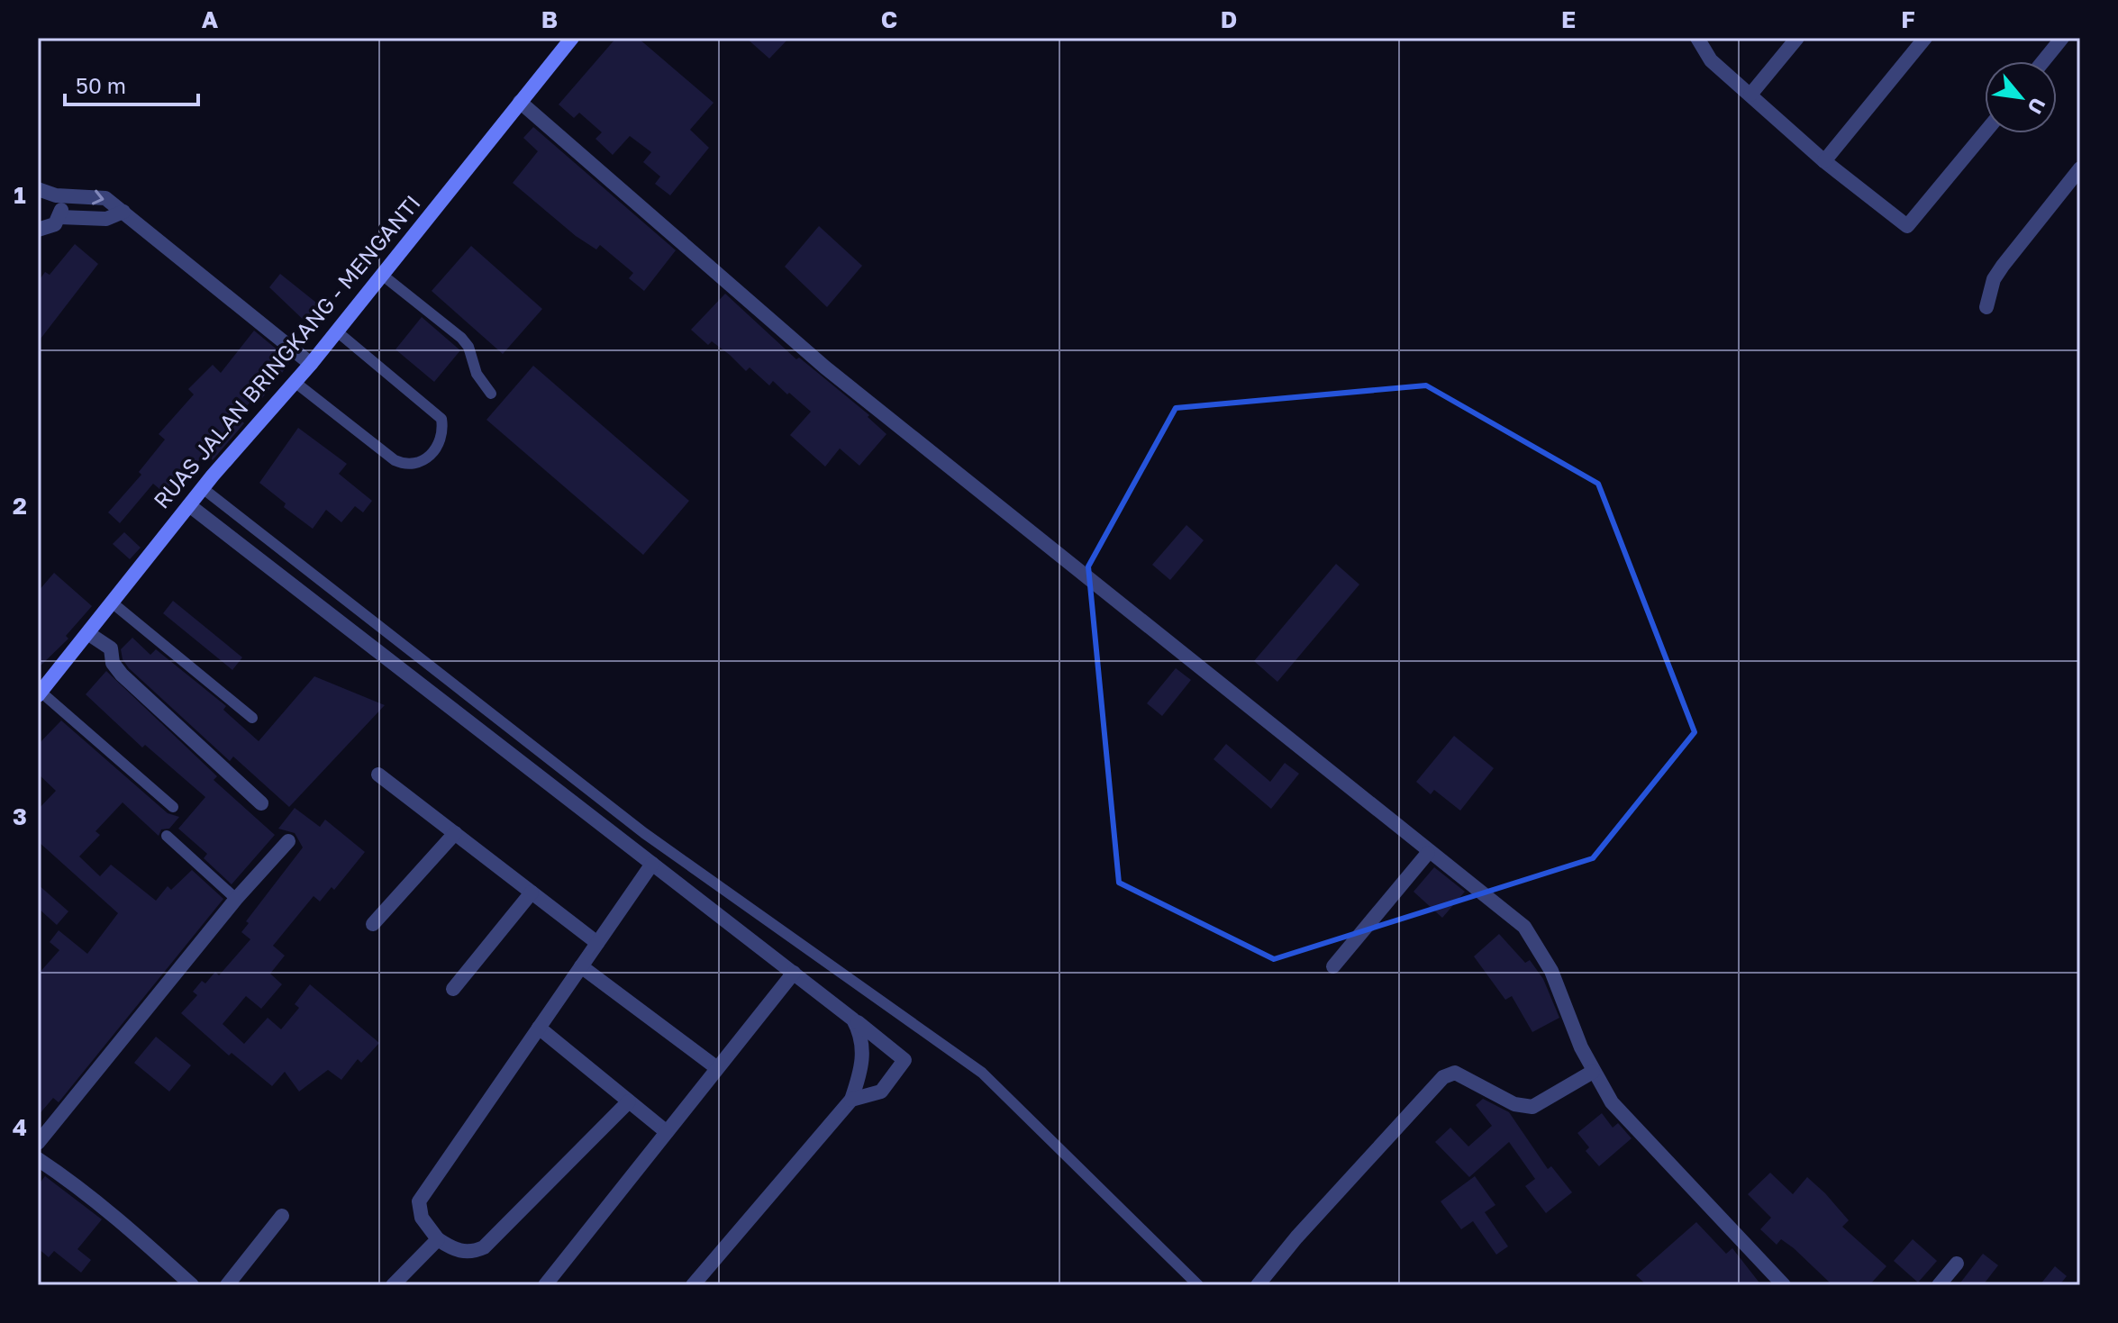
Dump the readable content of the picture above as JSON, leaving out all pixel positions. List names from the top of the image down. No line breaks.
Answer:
{"streets":{"main road":["RUAS JALAN BRINGKANG - MENGANTI"]},"scale_bar":"50 m","north":"bottom right","grid":{"columns":["A","B","C","D","E","F"],"rows":["1","2","3","4"]}}
